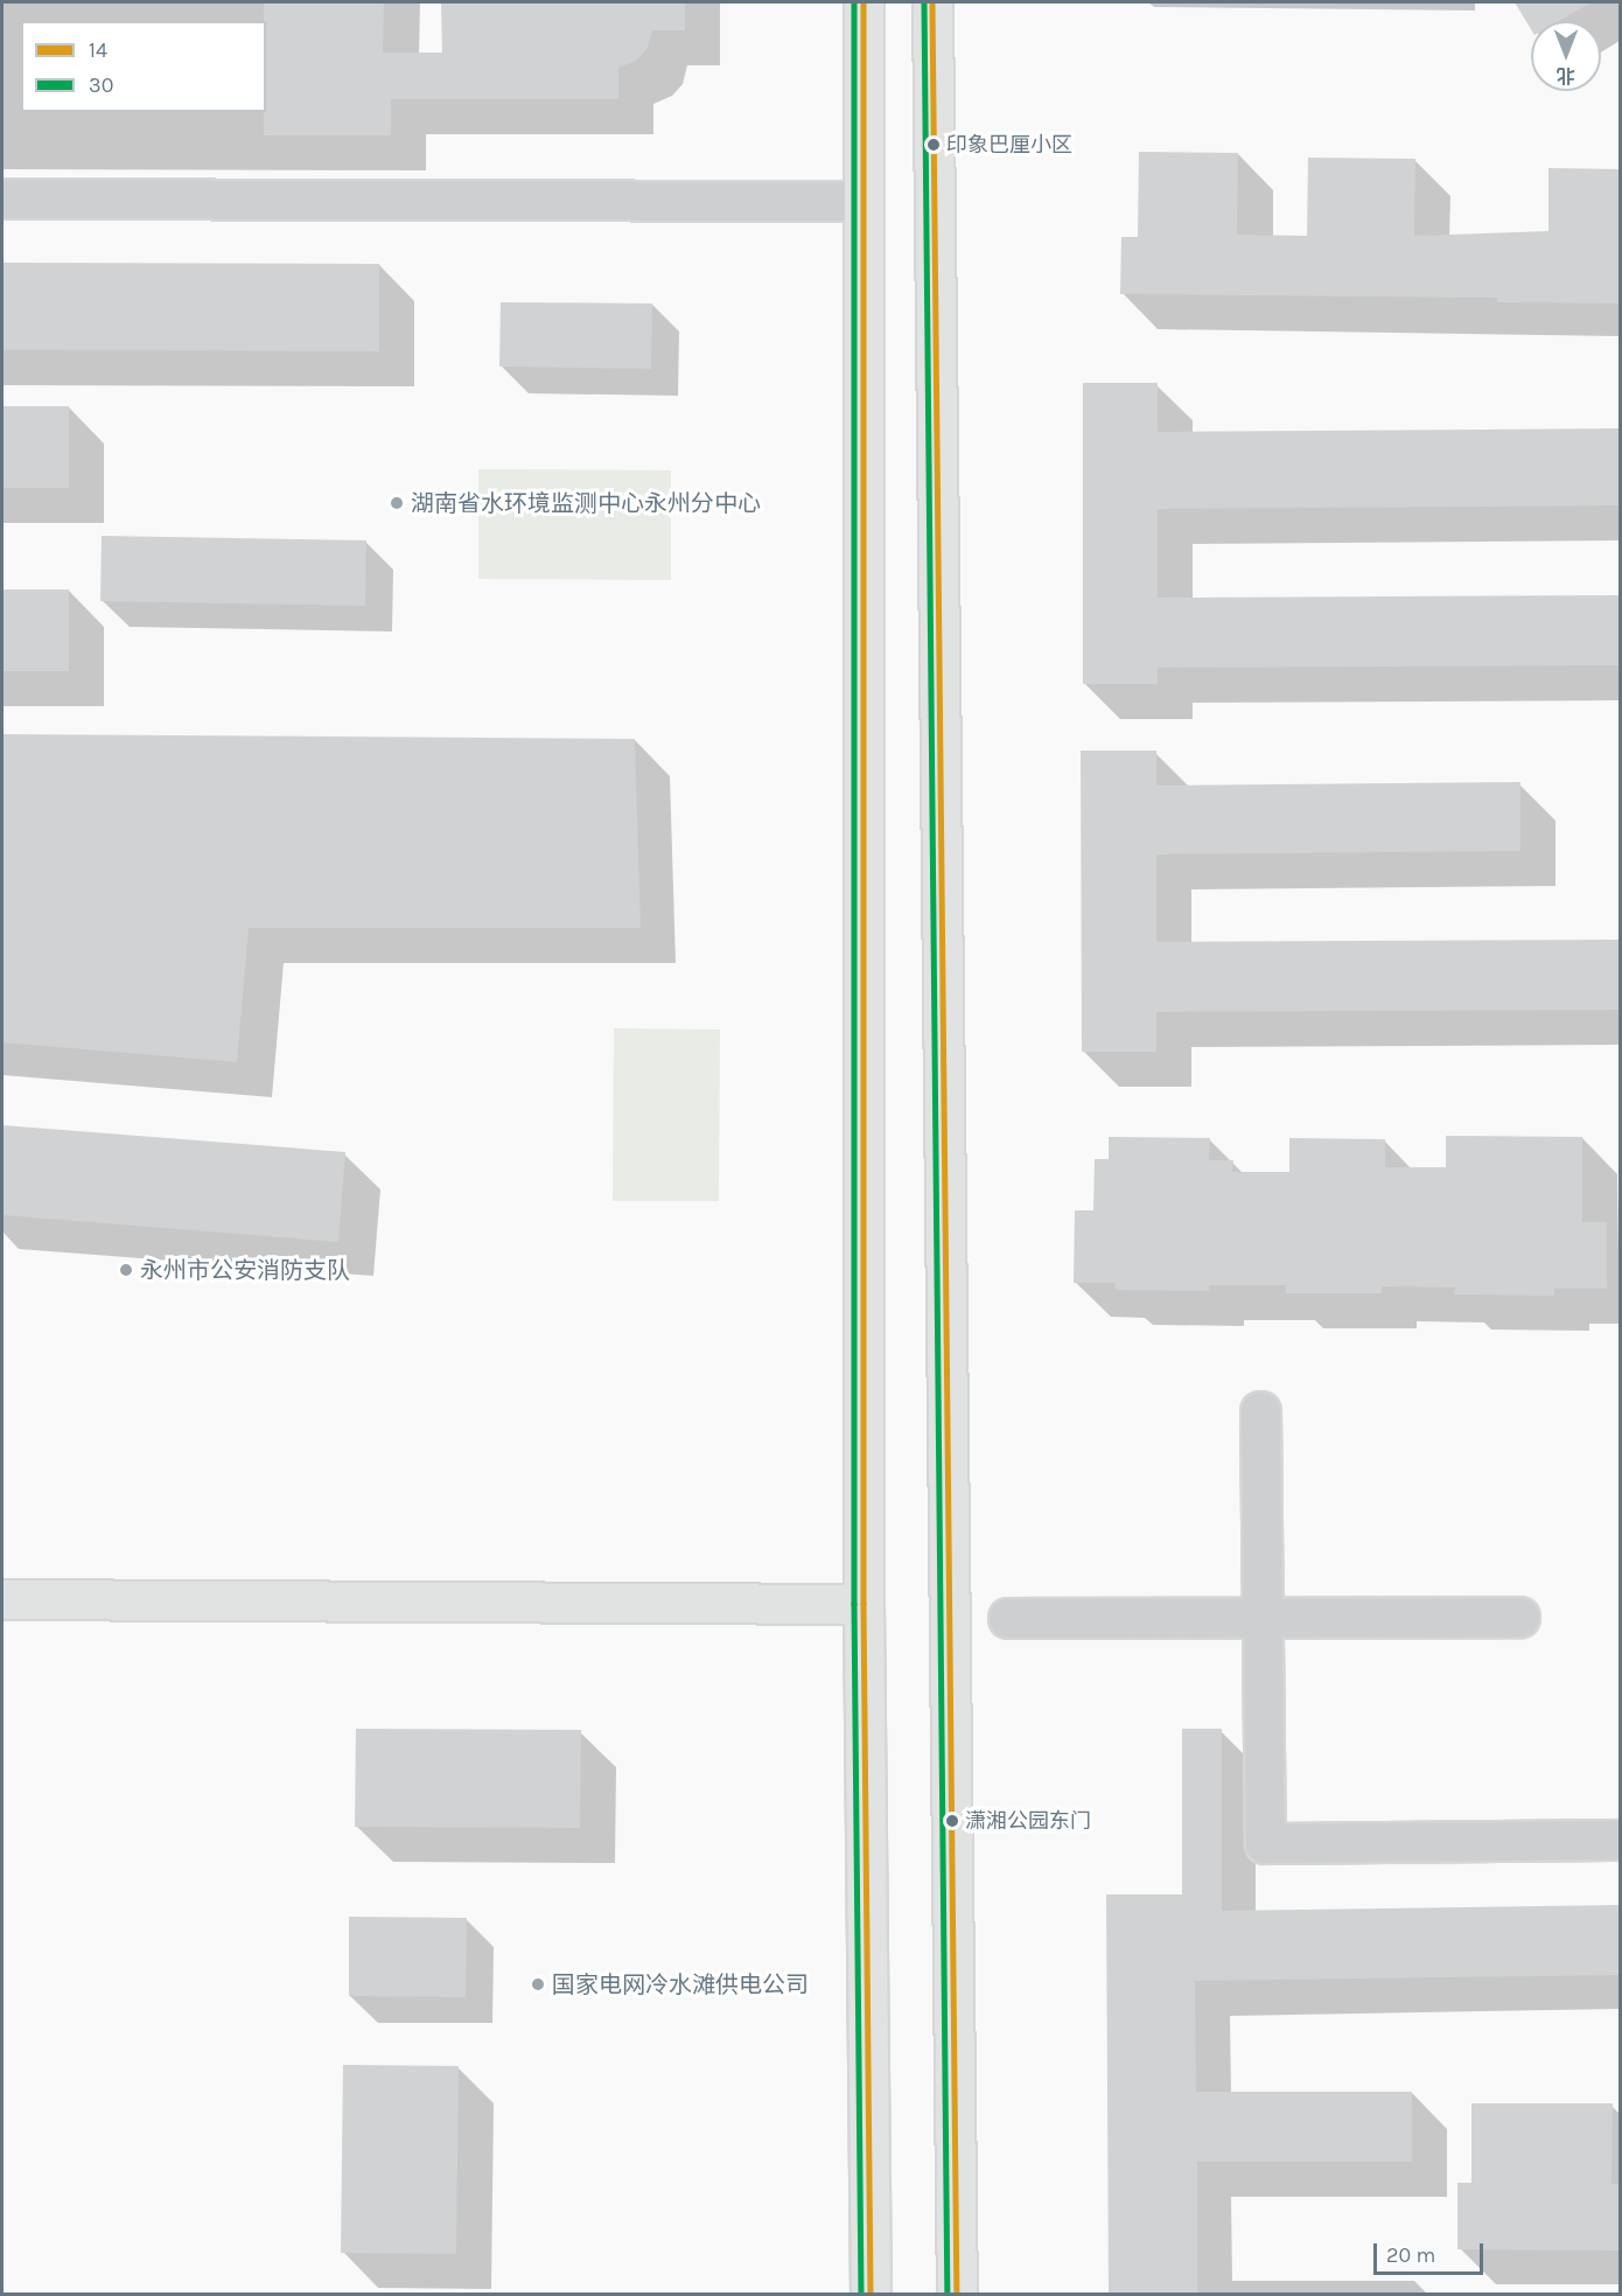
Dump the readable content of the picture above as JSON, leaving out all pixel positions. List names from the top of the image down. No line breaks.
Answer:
{"places":["印象巴厘小区","湖南省水环境监测中心永州分中心","永州市公安消防支队","潇湘公园东门","国家电网冷水滩供电公司"],"lines":["transit line 14","transit line 30"],"legend":["14","30"],"scale_bar":"20 m","north":"bottom"}
